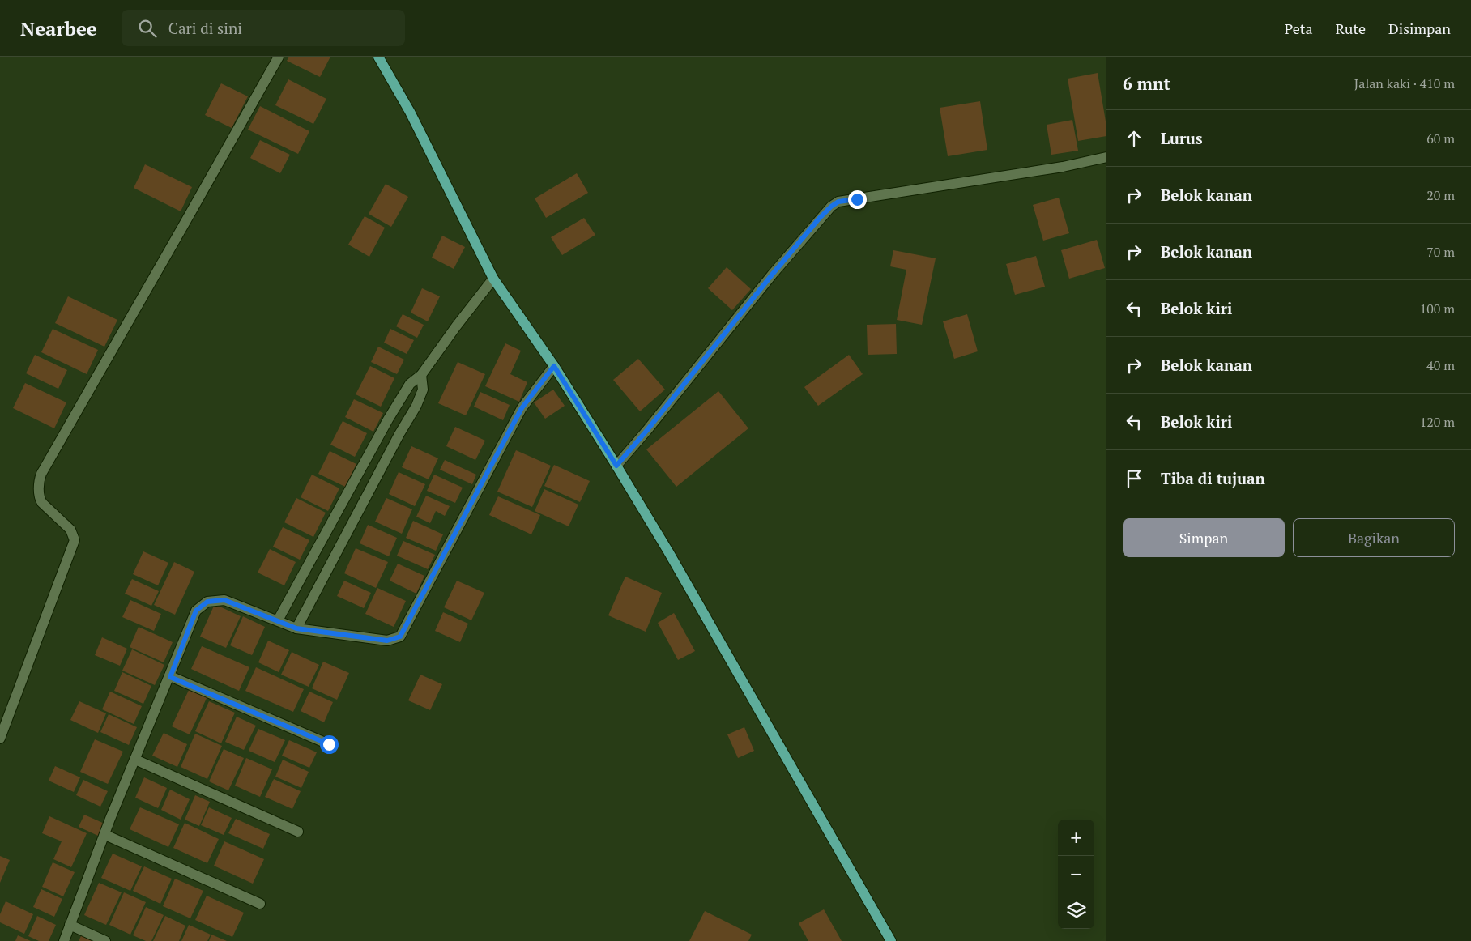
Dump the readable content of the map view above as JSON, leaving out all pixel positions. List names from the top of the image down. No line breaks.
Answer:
{"page":{"header":"Nearbee","search":"Cari di sini","nav":["Peta","Rute","Disimpan"],"heading":["6 mnt","Jalan kaki · 410 m"],"list":[["Lurus","60 m"],["Belok kanan","20 m"],["Belok kanan","70 m"],["Belok kiri","100 m"],["Belok kanan","40 m"],["Belok kiri","120 m"],"Tiba di tujuan"],"buttons":["Simpan","Bagikan"],"map_buttons":["+","−"]}}
